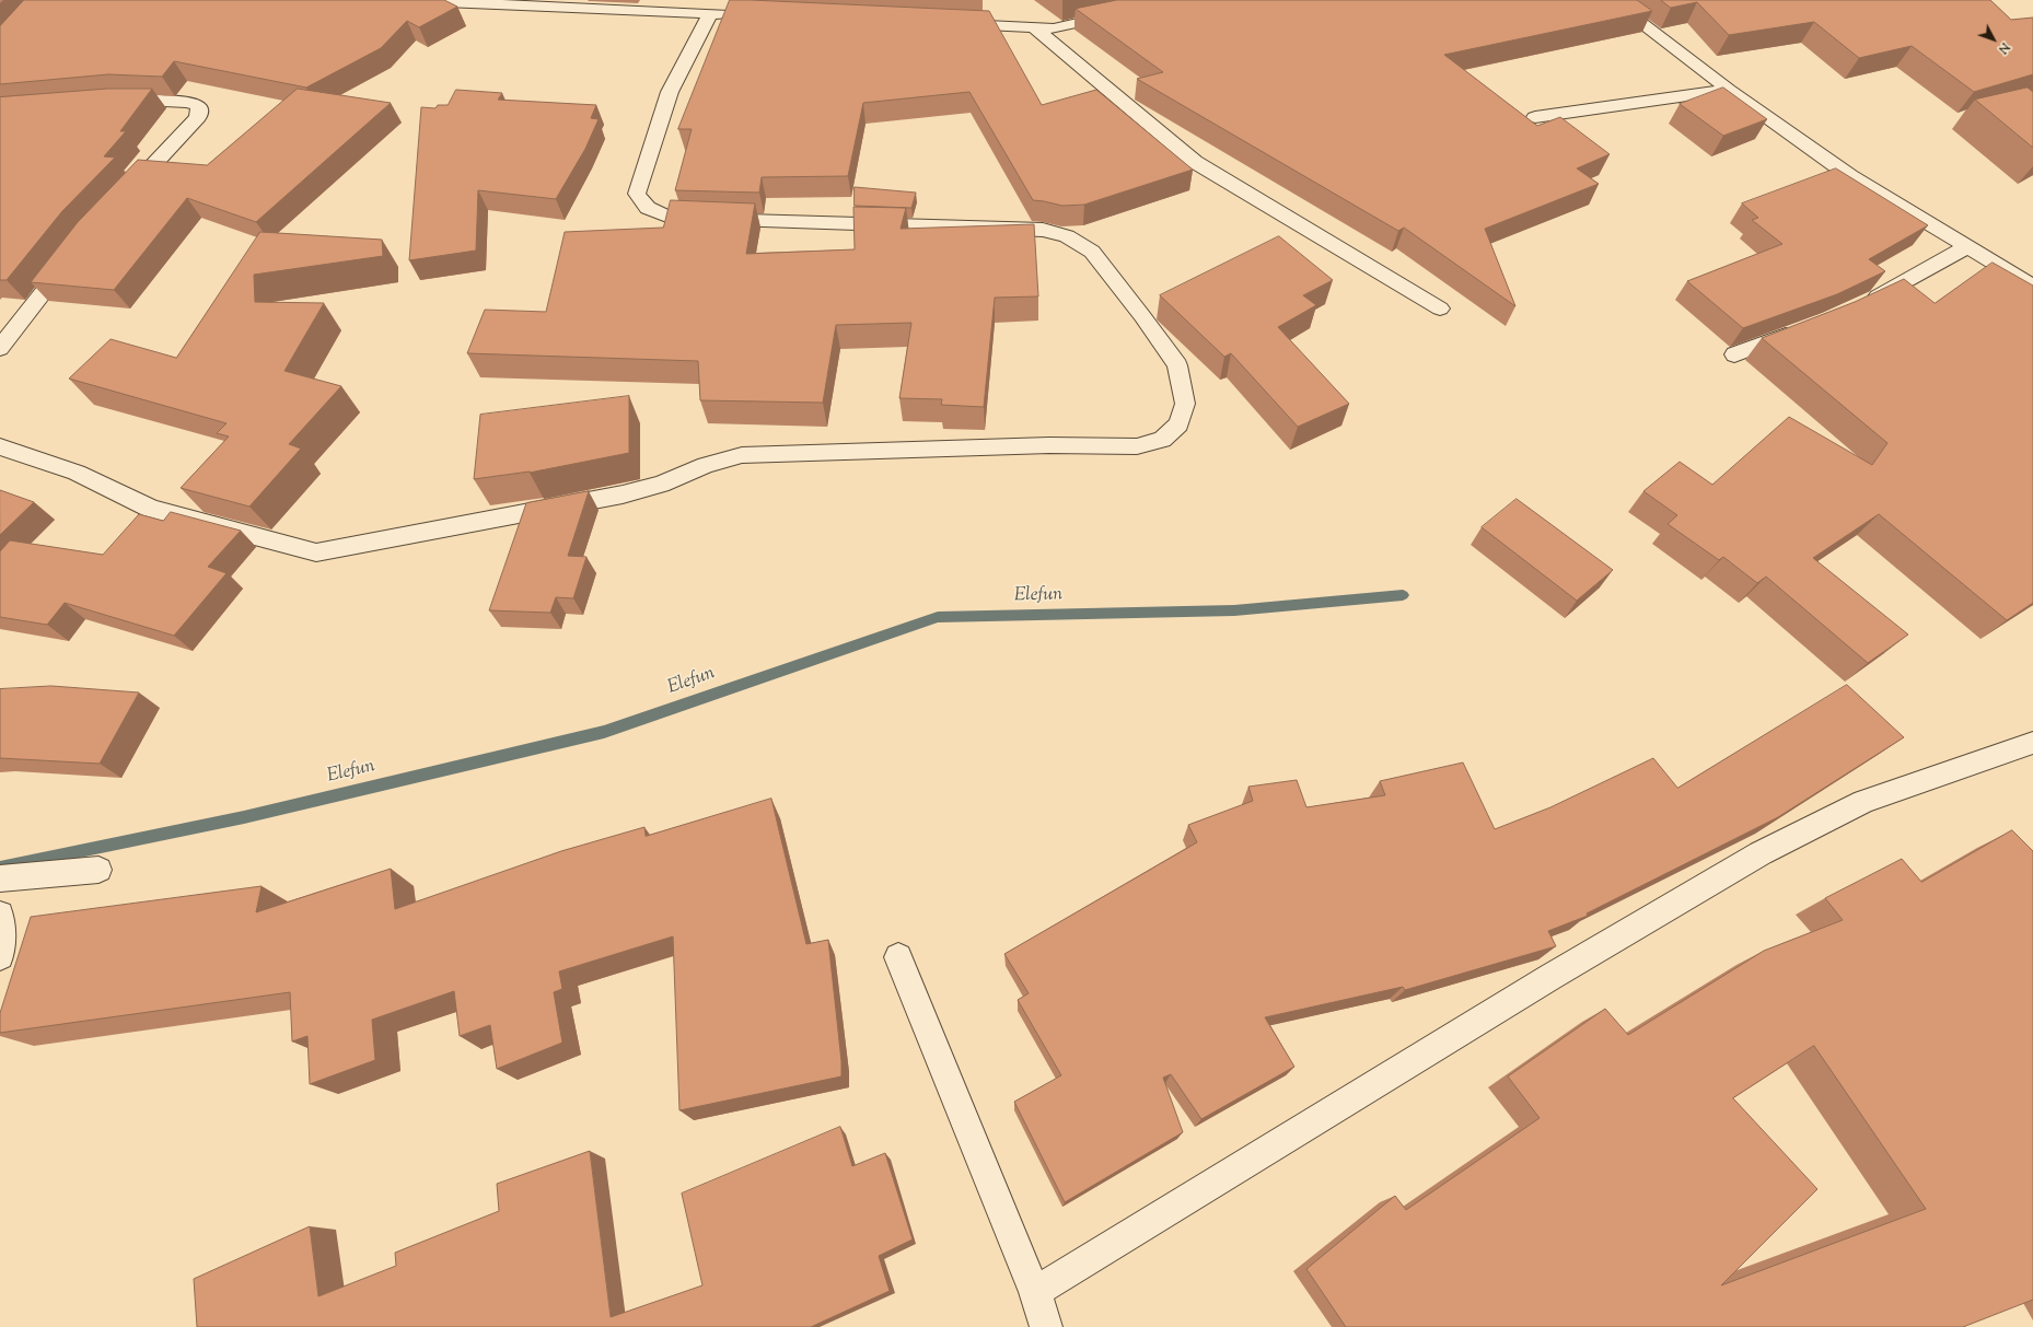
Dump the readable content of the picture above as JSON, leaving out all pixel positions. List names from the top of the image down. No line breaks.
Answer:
{"water":["Elefun"],"north":"bottom right"}
